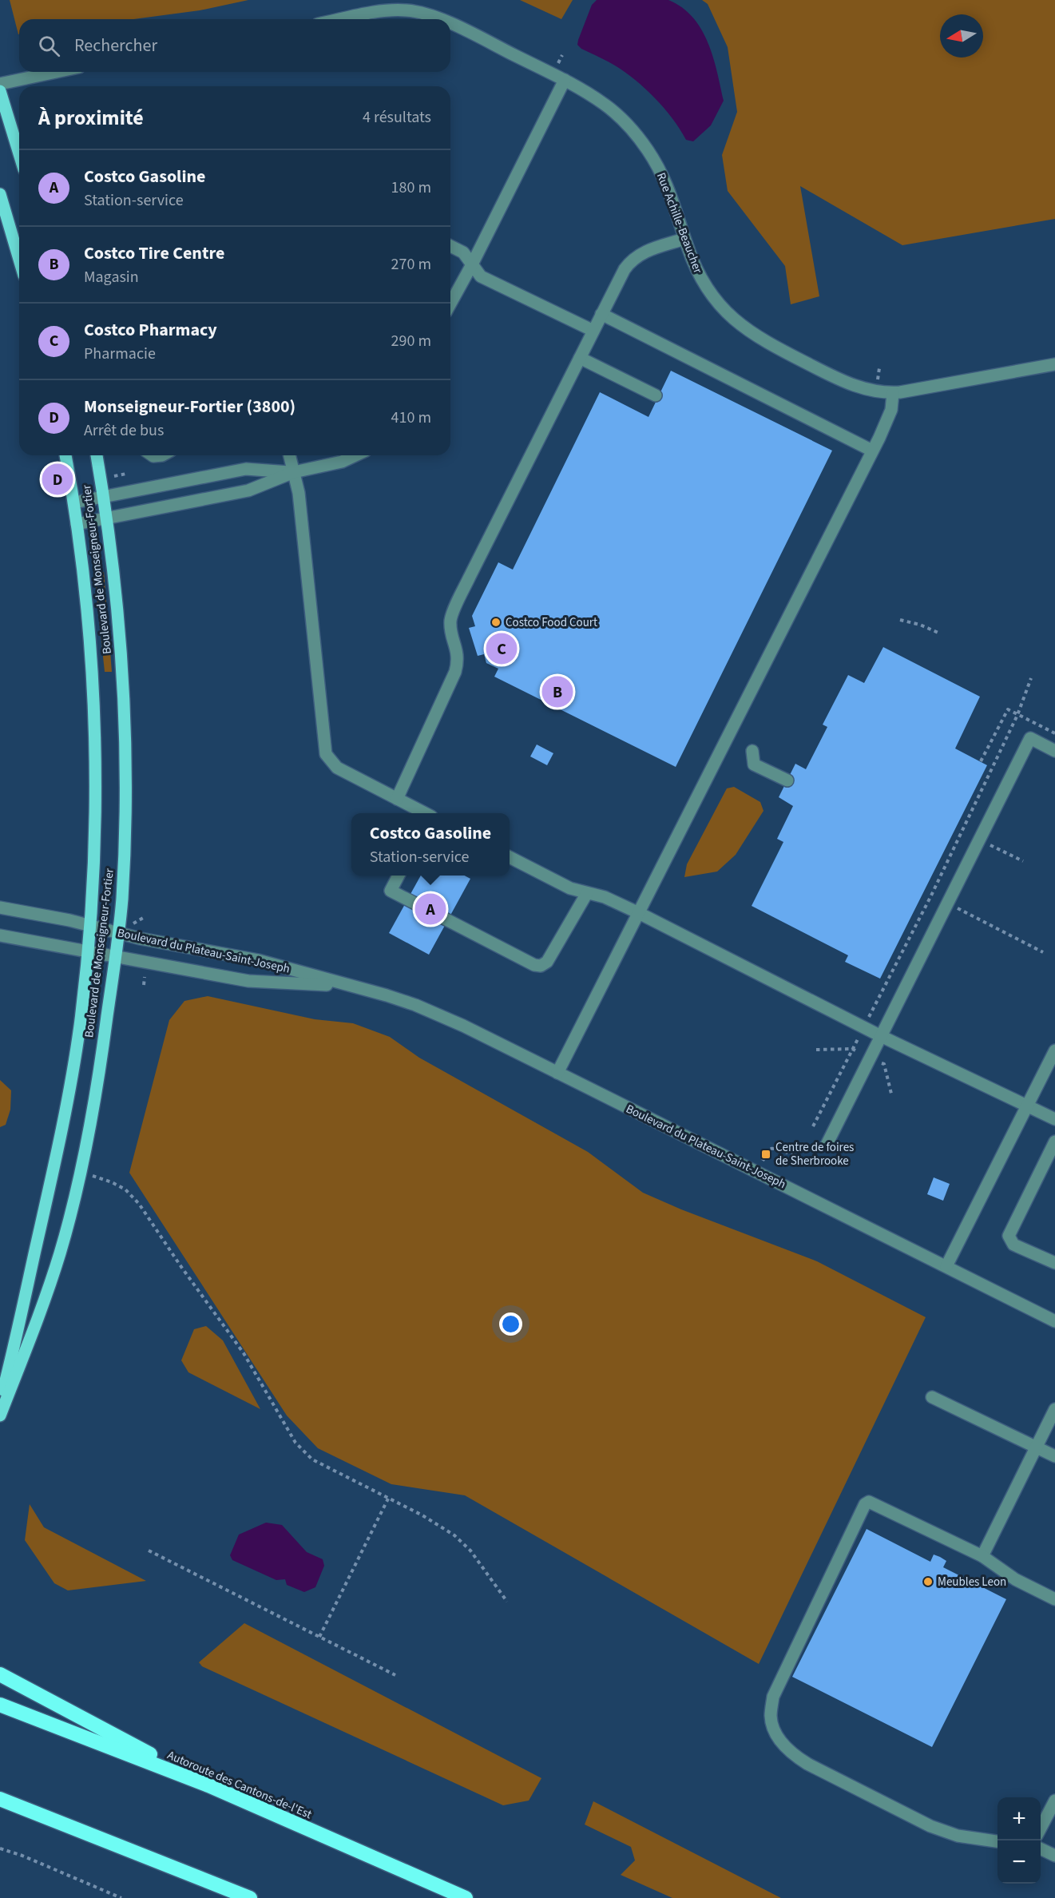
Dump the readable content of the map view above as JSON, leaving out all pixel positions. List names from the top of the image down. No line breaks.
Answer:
{"streets":{"highway":["Autoroute des Cantons-de-l'Est"],"main road":["Boulevard de Monseigneur-Fortier"],"street":["Rue Achille-Beaucher","Boulevard du Plateau-Saint-Joseph"]},"crossings":[["Boulevard de Monseigneur-Fortier","Boulevard du Plateau-Saint-Joseph"]],"places":{"other":["Costco Food Court","Meubles Leon"],"transit":["Centre de foires de Sherbrooke"]},"north":"left","page":{"search":"Rechercher","heading":["À proximité","4 résultats"],"list":[{"mark":"A","name":"Costco Gasoline","note":"Station-service","value":"180 m"},{"mark":"B","name":"Costco Tire Centre","note":"Magasin","value":"270 m"},{"mark":"C","name":"Costco Pharmacy","note":"Pharmacie","value":"290 m"},{"mark":"D","name":"Monseigneur-Fortier (3800)","note":"Arrêt de bus","value":"410 m"}],"pins":["D","C","B","A"],"popup":["Costco Gasoline","Station-service"],"map_buttons":["+","−"]}}
